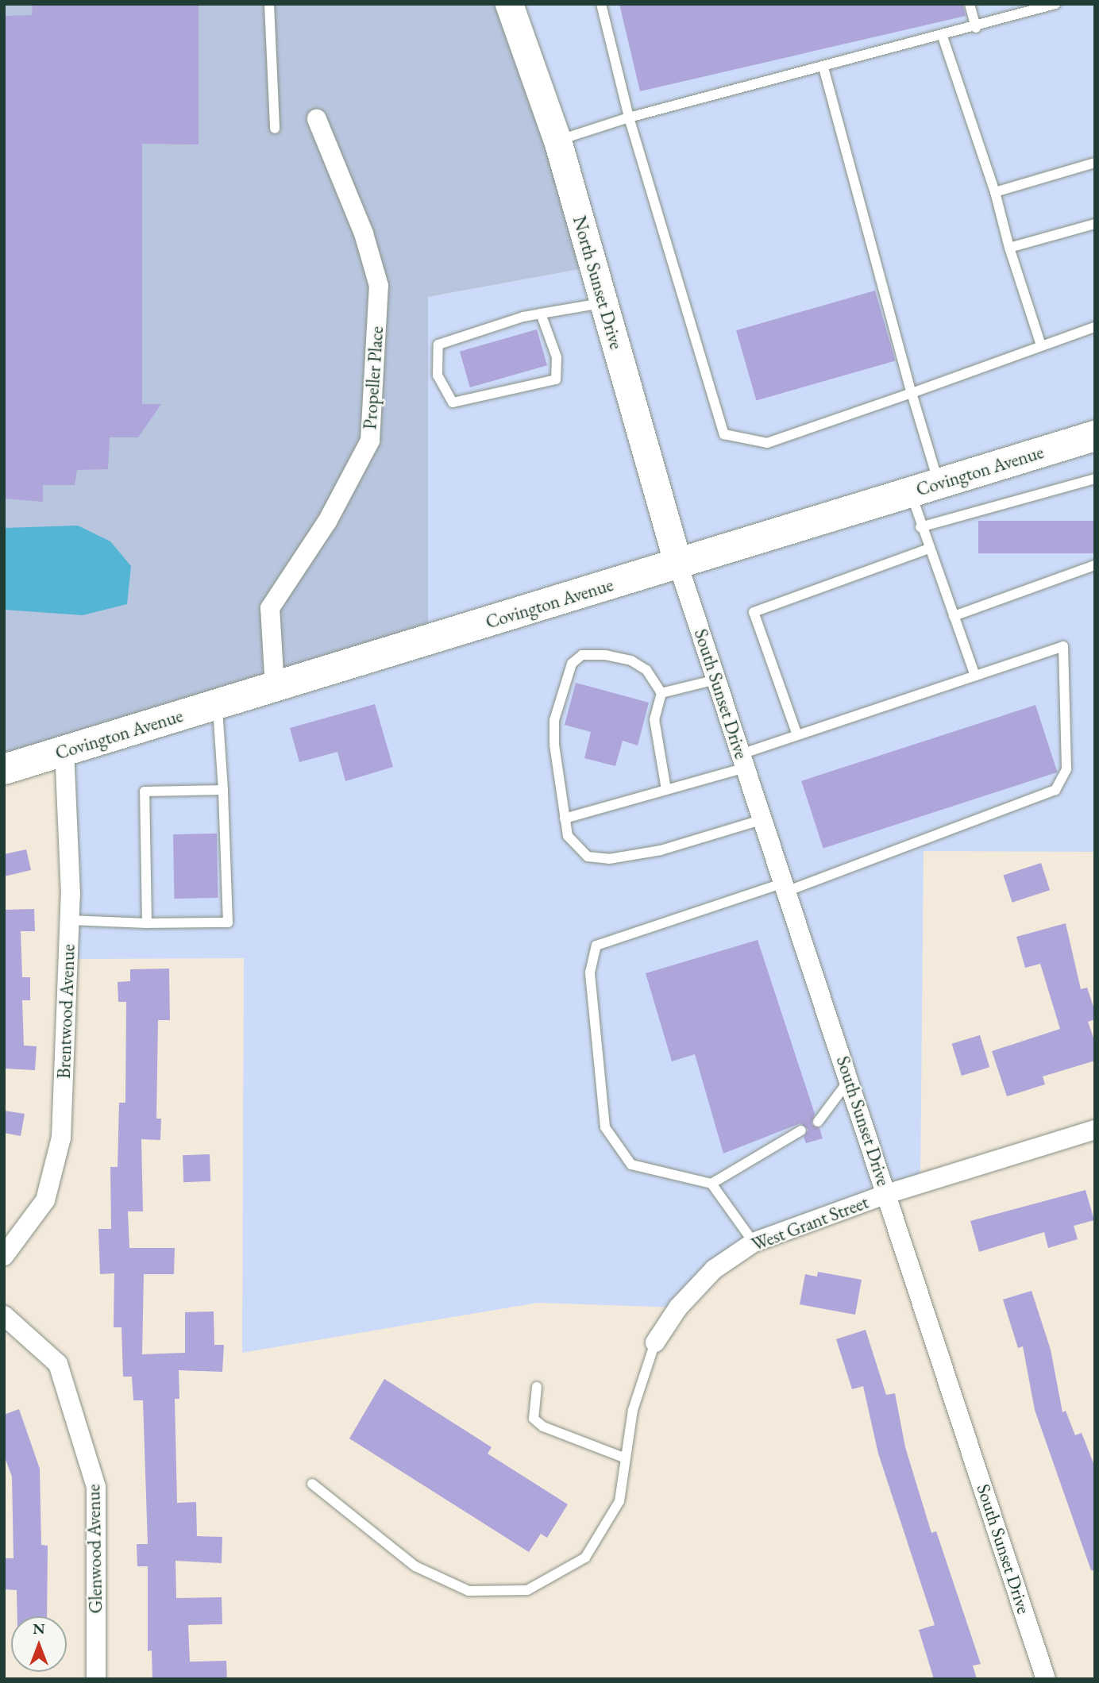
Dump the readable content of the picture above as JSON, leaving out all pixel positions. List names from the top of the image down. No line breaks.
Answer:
{"streets":{"main road":["North Sunset Drive","Covington Avenue"],"street":["Propeller Place","South Sunset Drive","Brentwood Avenue","West Grant Street","Glenwood Avenue"]},"crossings":[["North Sunset Drive","Covington Avenue"],["North Sunset Drive","South Sunset Drive"],["Propeller Place","Covington Avenue"],["Covington Avenue","South Sunset Drive"],["Covington Avenue","Brentwood Avenue"],["South Sunset Drive","West Grant Street"]],"north":"top"}
